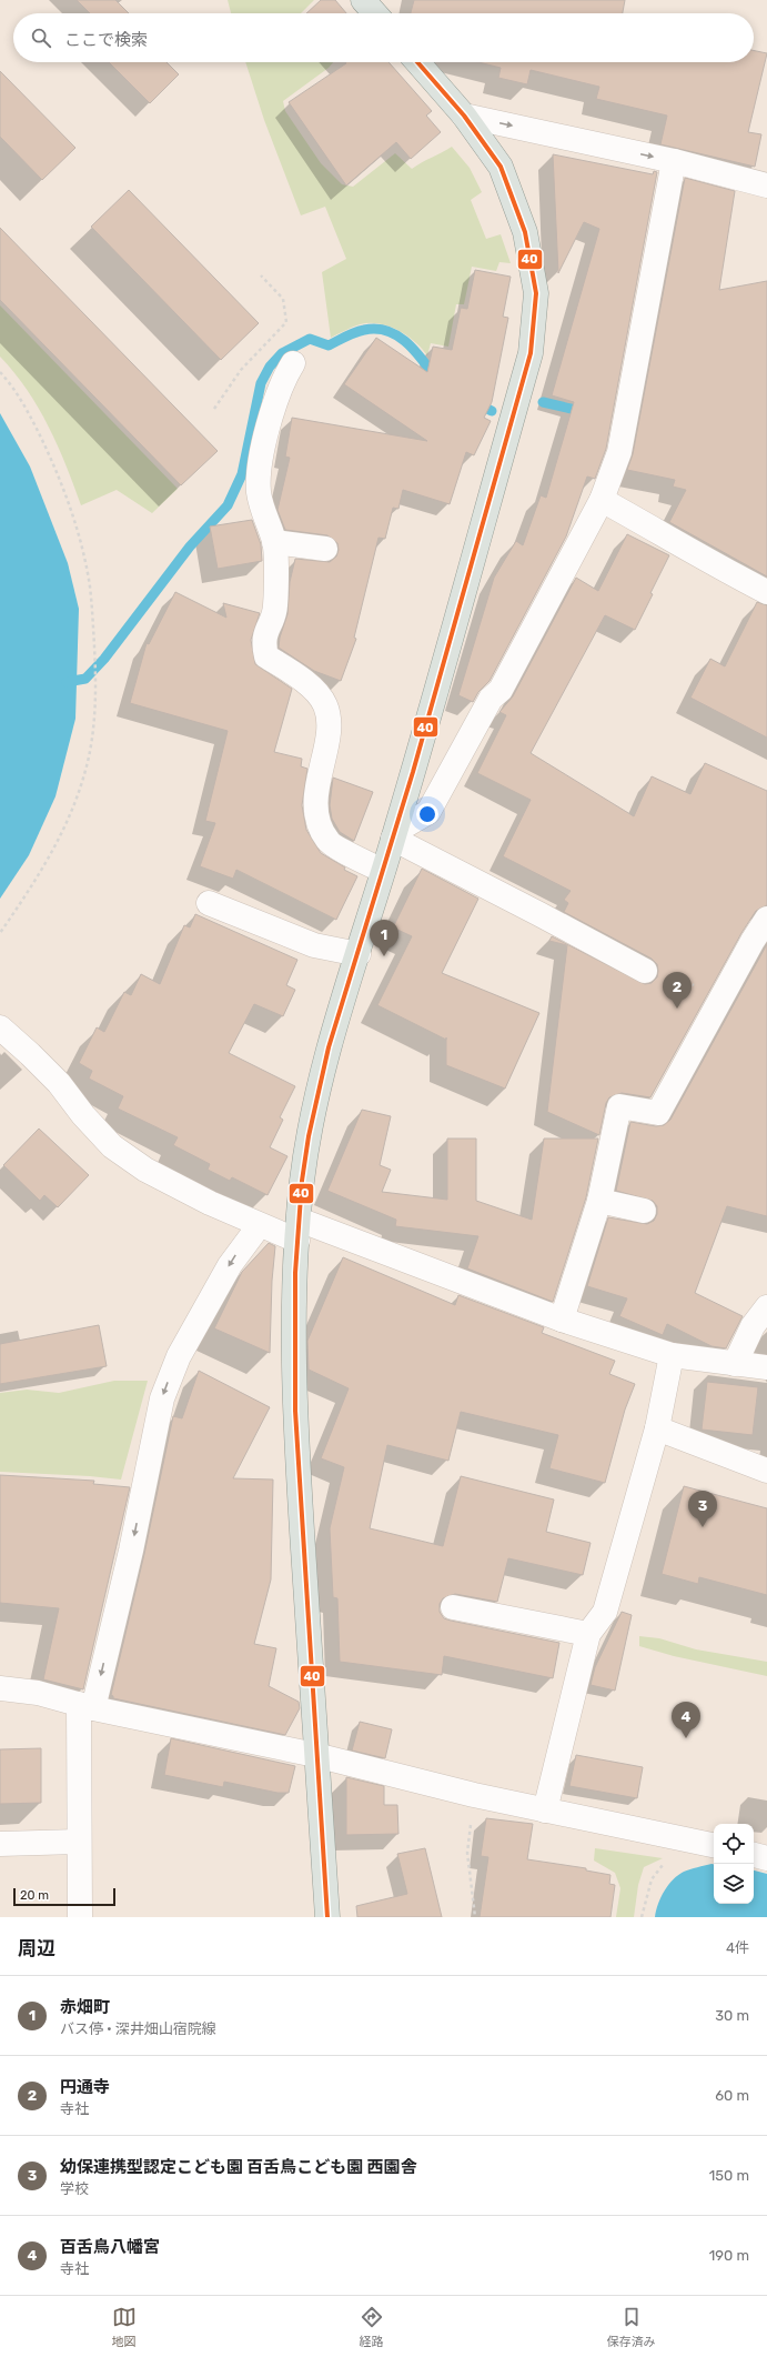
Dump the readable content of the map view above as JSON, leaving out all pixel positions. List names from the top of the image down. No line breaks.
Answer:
{"lines":["transit line 40"],"scale_bar":"20 m","page":{"search":"ここで検索","pins":["1","2","3","4"],"scale":"20 m","heading":["周辺","4件"],"list":[{"mark":"1","name":"赤畑町","note":"バス停 · 深井畑山宿院線","value":"30 m"},{"mark":"2","name":"円通寺","note":"寺社","value":"60 m"},{"mark":"3","name":"幼保連携型認定こども園 百舌鳥こども園 西園舎","note":"学校","value":"150 m"},{"mark":"4","name":"百舌鳥八幡宮","note":"寺社","value":"190 m"}],"nav":["地図","経路","保存済み"]}}
